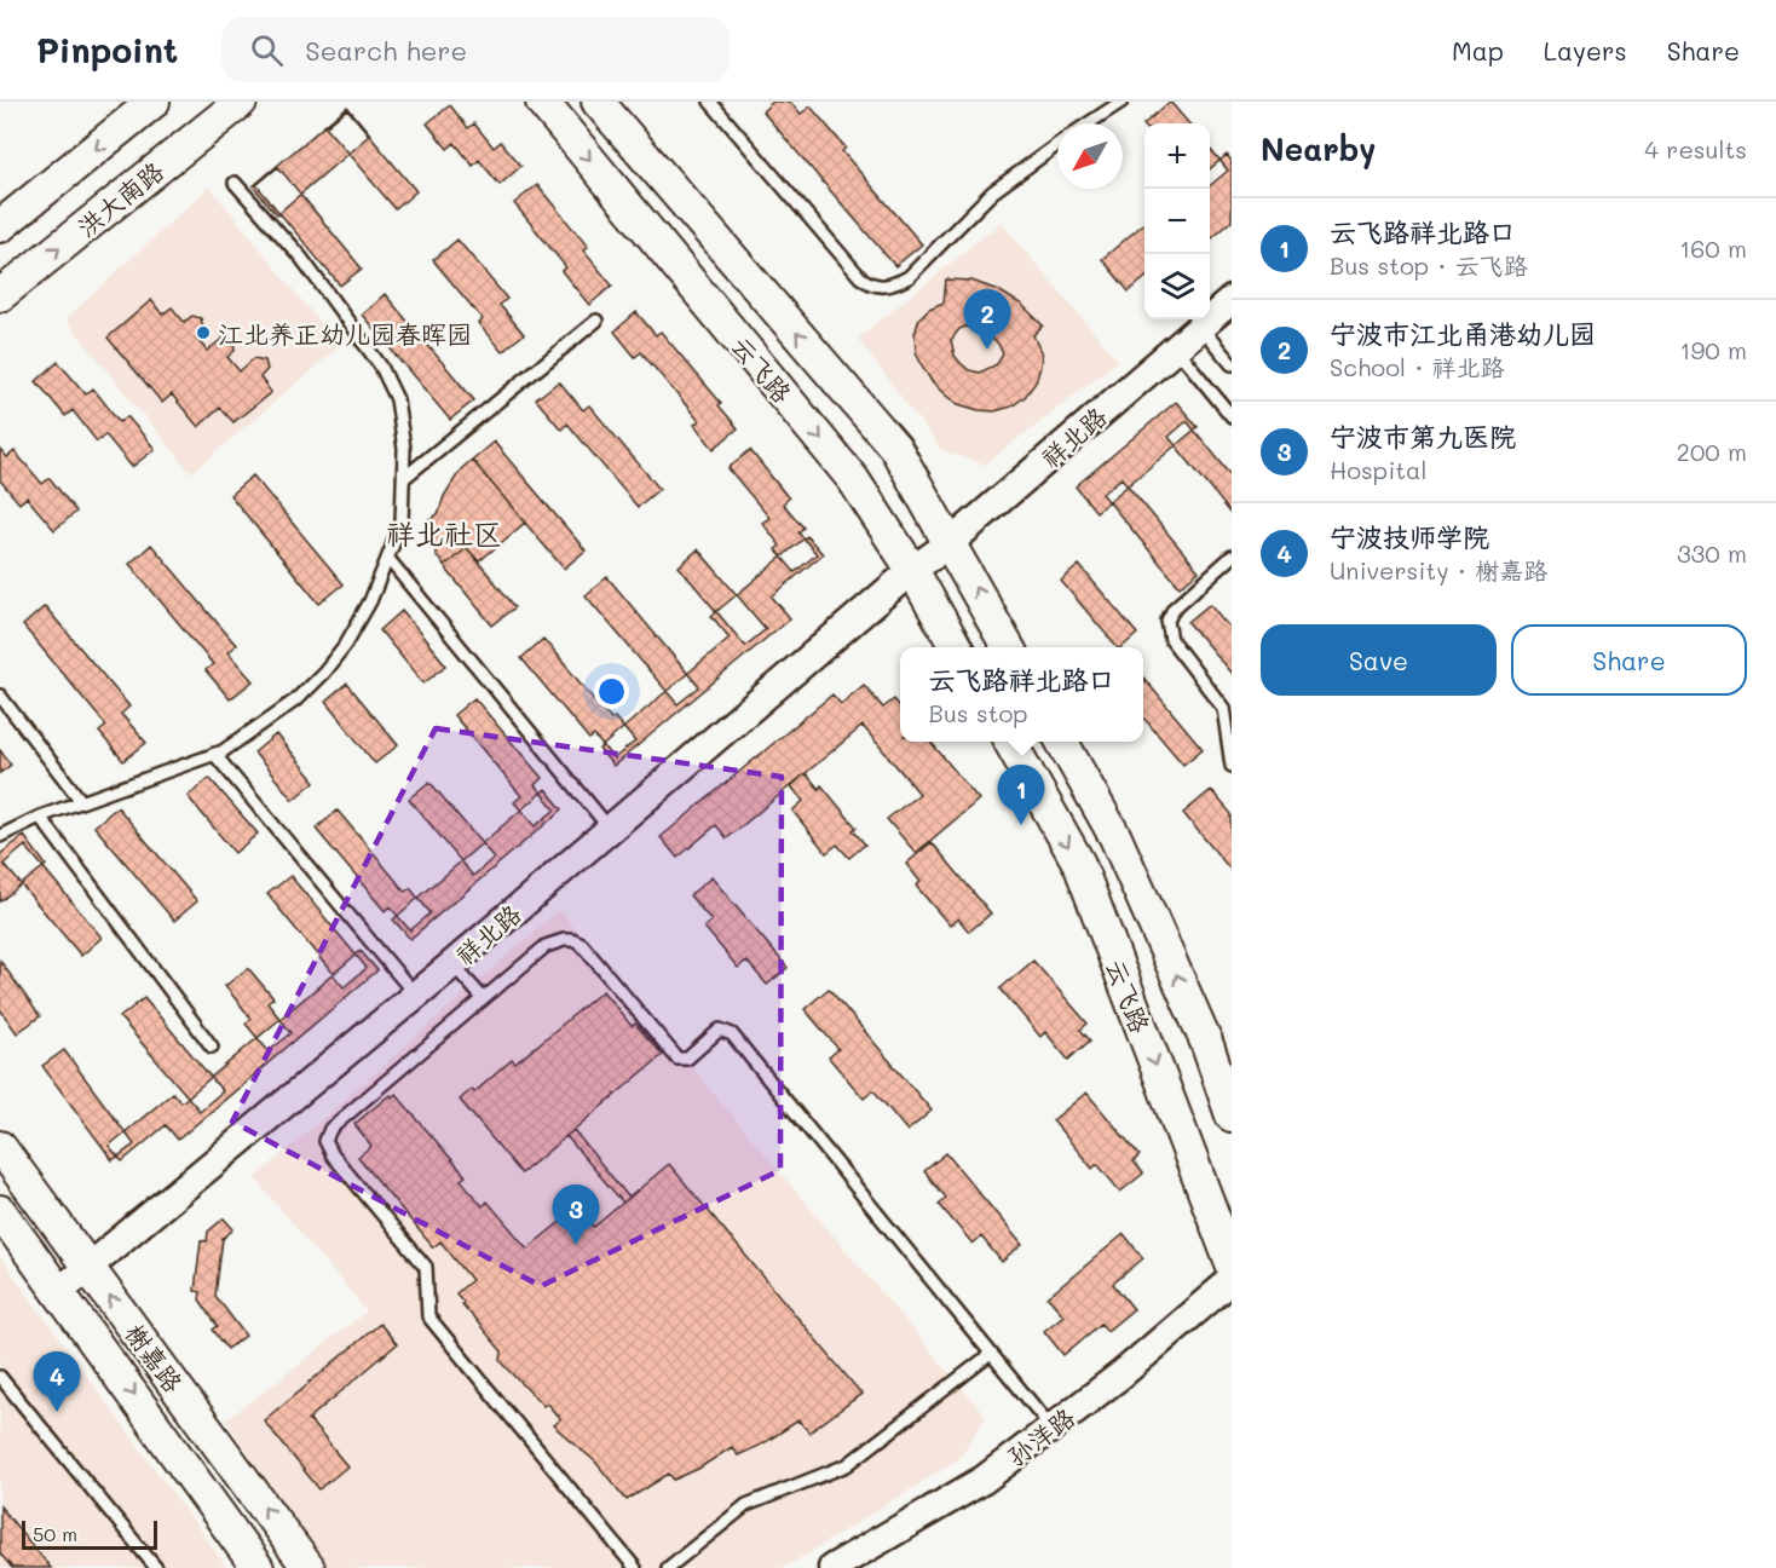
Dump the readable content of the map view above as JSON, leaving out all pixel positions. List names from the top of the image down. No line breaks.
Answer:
{"streets":{"main road":["洪大南路","云飞路","榭嘉路"],"street":["祥北路","孙洋路"]},"crossings":[["云飞路","祥北路"],["祥北路","榭嘉路"]],"districts":["祥北社区"],"places":["江北养正幼儿园春晖园"],"scale_bar":"50 m","north":"bottom left","page":{"header":"Pinpoint","search":"Search here","nav":["Map","Layers","Share"],"heading":["Nearby","4 results"],"map_buttons":["+","−"],"list":[{"mark":"1","name":"云飞路祥北路口","note":"Bus stop · 云飞路","value":"160 m"},{"mark":"2","name":"宁波市江北甬港幼儿园","note":"School · 祥北路","value":"190 m"},{"mark":"3","name":"宁波市第九医院","note":"Hospital","value":"200 m"},{"mark":"4","name":"宁波技师学院","note":"University · 榭嘉路","value":"330 m"}],"pins":["2","1","3","4"],"buttons":["Save","Share"],"popup":["云飞路祥北路口","Bus stop"],"scale":"50 m"}}
